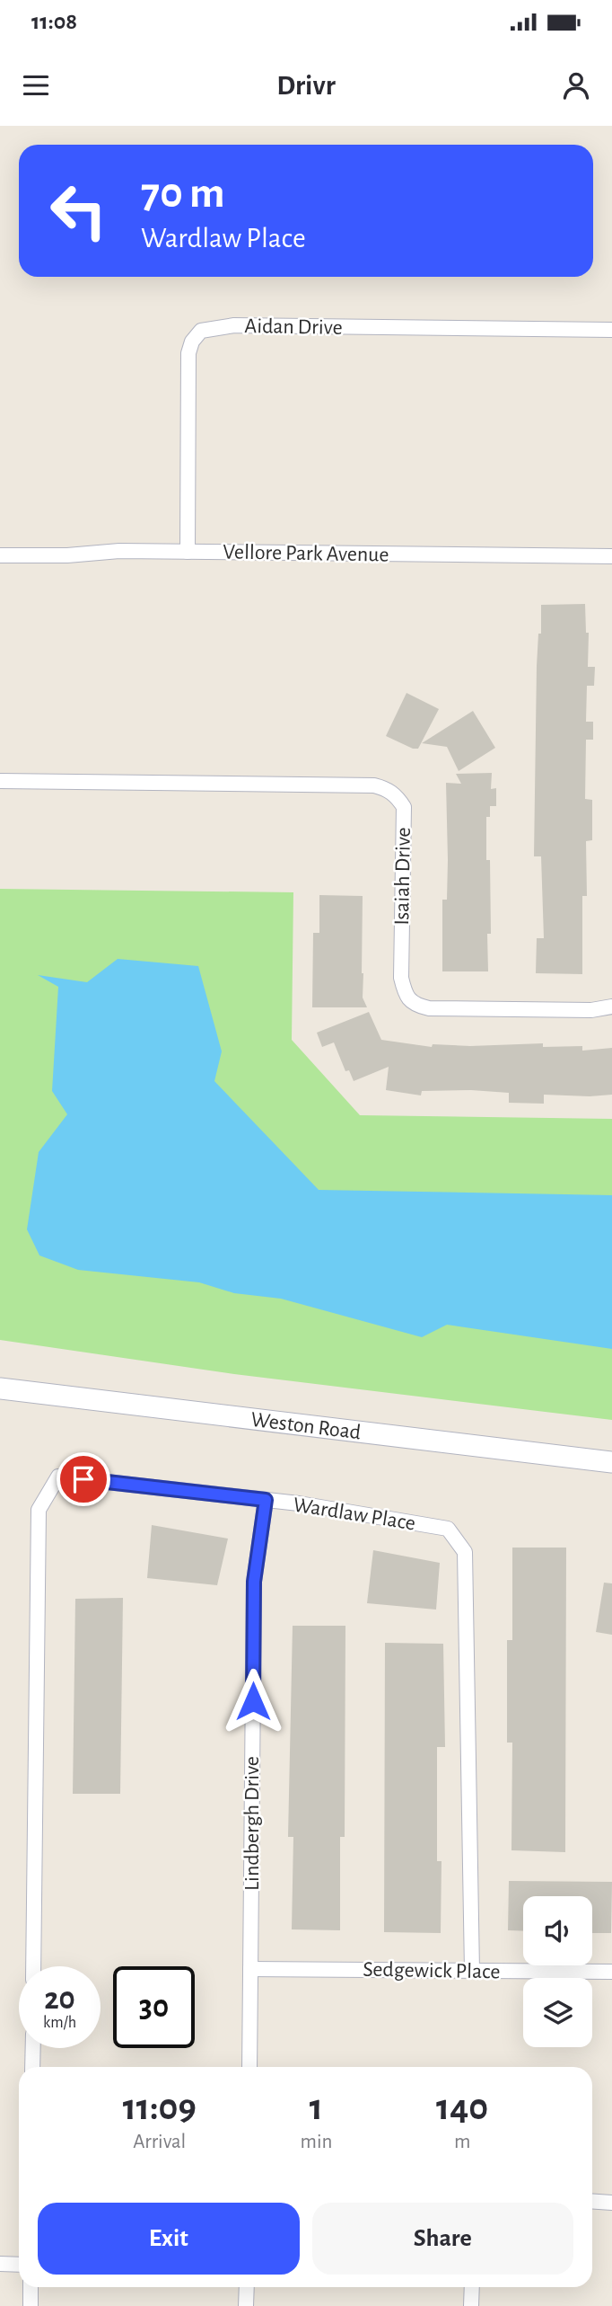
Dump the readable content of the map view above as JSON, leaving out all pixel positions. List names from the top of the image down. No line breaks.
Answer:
{"streets":{"main road":["Weston Road"],"street":["Aidan Drive","Vellore Park Avenue","Isaiah Drive","Wardlaw Place","Lindbergh Drive","Sedgewick Place"]},"crossings":[["Aidan Drive","Vellore Park Avenue"],["Wardlaw Place","Lindbergh Drive"],["Wardlaw Place","Sedgewick Place"],["Lindbergh Drive","Sedgewick Place"]],"page":{"status":"11:08","header":"Drivr","turn":["70 m","Wardlaw Place"],"speed":"20 km/h","limit":"30","eta":["11:09","Arrival","1","min","140","m"],"buttons":["Exit","Share"]}}
